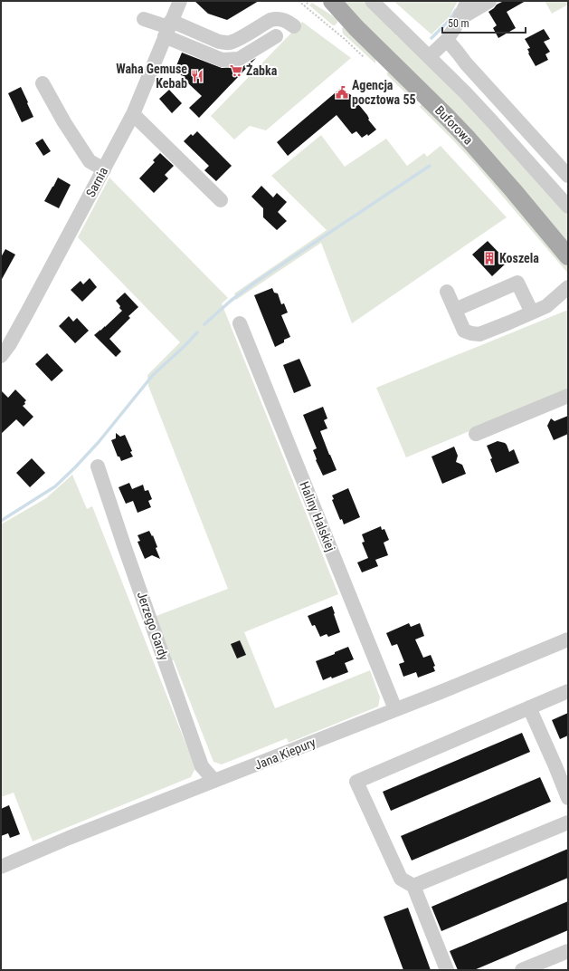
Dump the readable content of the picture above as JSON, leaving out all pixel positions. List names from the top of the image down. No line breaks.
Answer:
{"streets":{"main road":["Buforowa"],"street":["Sarnia","Haliny Halskiej","Jerzego Gardy","Jana Kiepury"]},"crossings":[["Haliny Halskiej","Jana Kiepury"],["Jerzego Gardy","Jana Kiepury"]],"places":{"supermarket":["Żabka"],"restaurant":["Waha Gemuse Kebab"],"public building":["Agencja pocztowa 55"],"building":["Koszela"]},"scale_bar":"50 m"}
